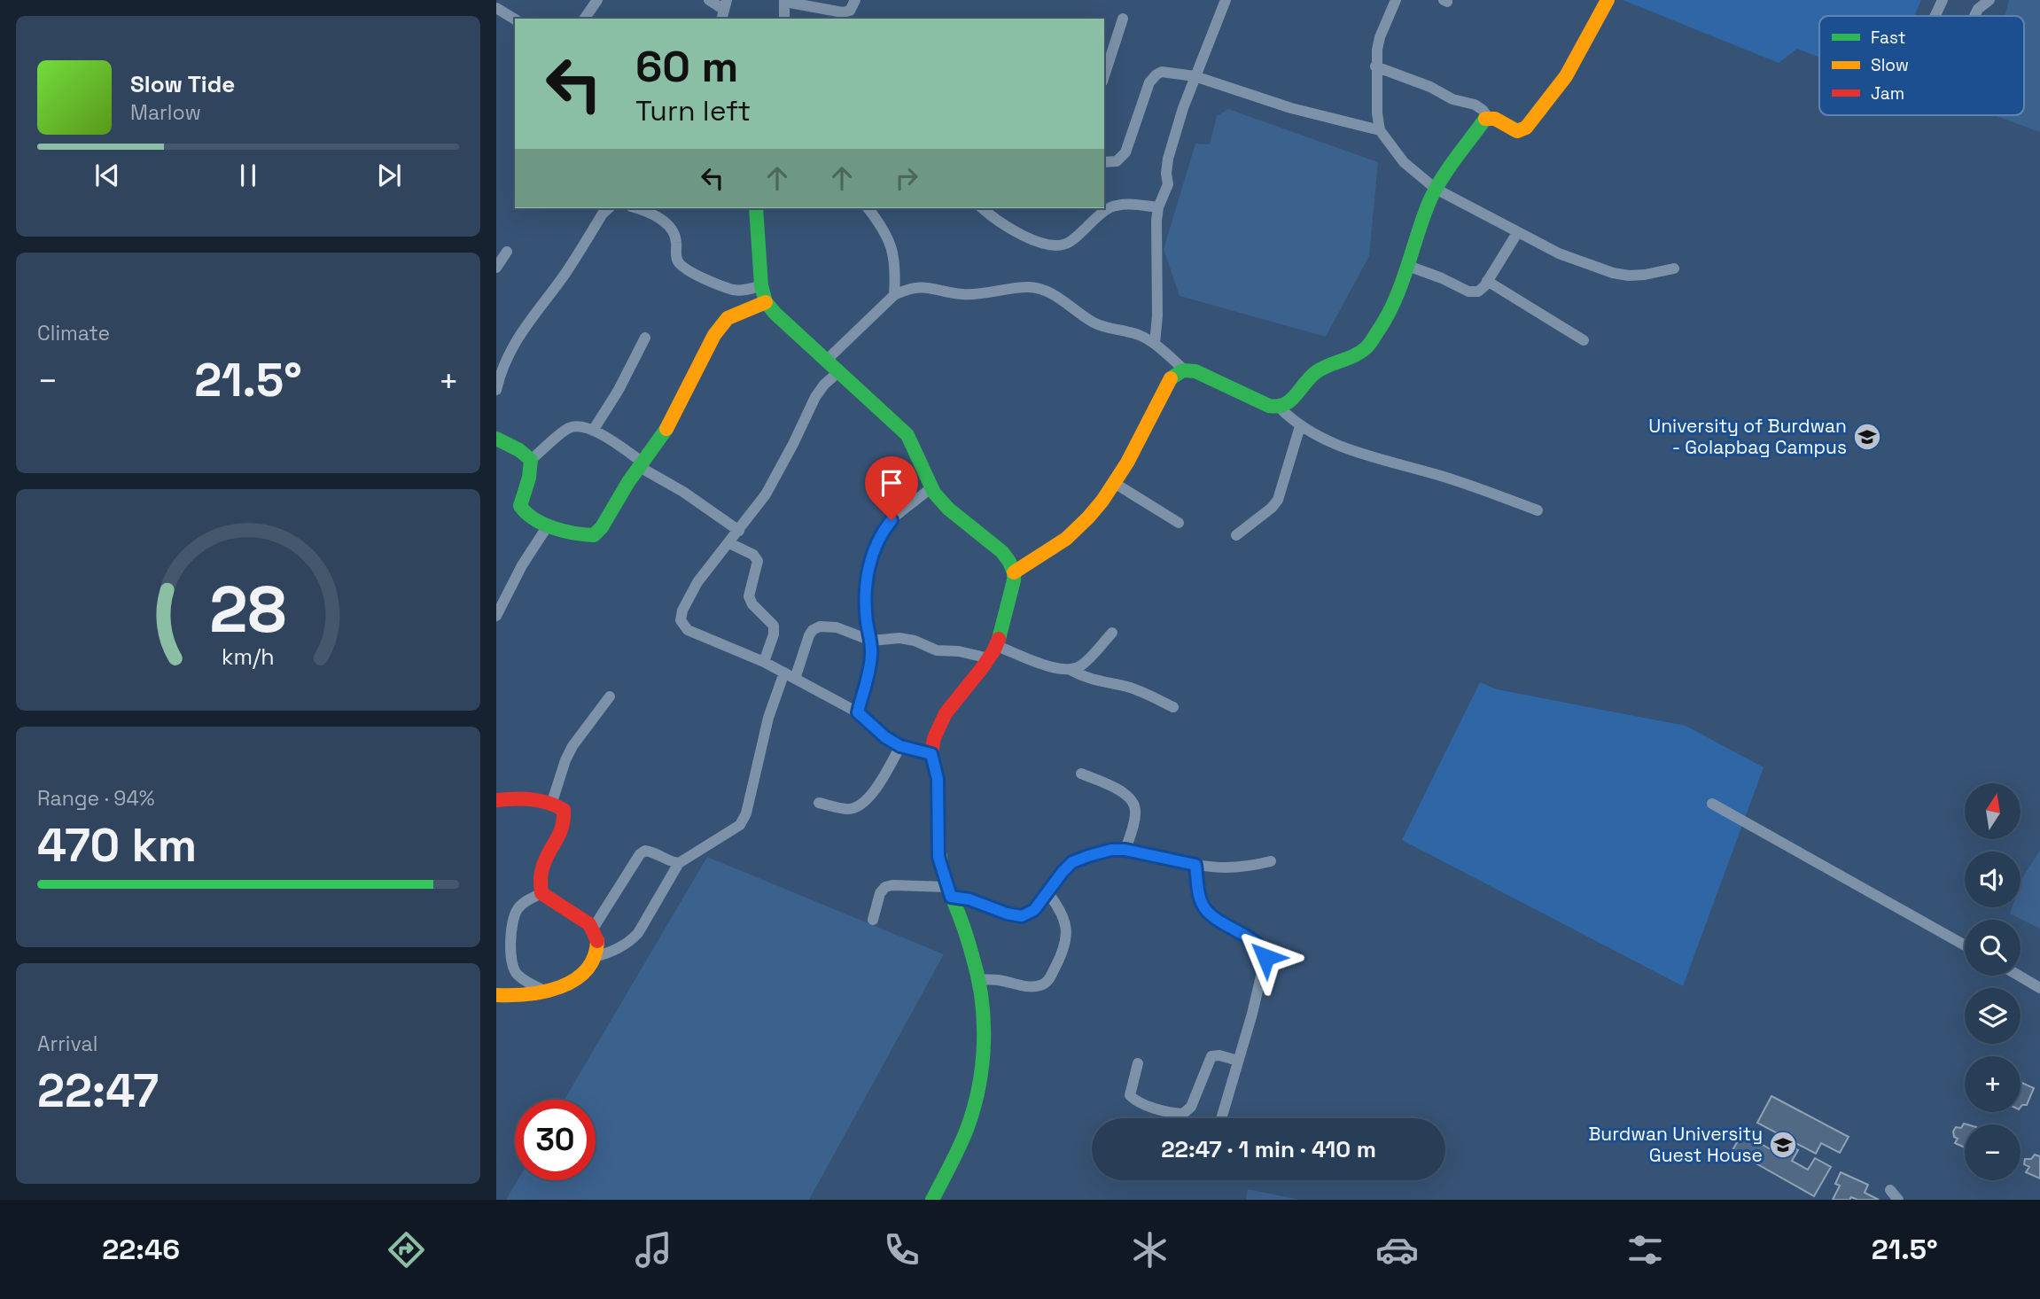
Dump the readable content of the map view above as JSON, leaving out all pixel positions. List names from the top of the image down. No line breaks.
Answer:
{"places":{"school or university":["University of Burdwan - Golapbag Campus","Burdwan University Guest House"]},"legend":["Fast","Slow","Jam"],"north":"top","page":{"turn":["60 m","Turn left"],"song":["Slow Tide","Marlow"],"tile":["Climate",["Range · 94%","470 km"],["Arrival","22:47"]],"heat":["−","21.5°","+"],"map_buttons":["+","−"],"limit":"30","trip":"22:47 · 1 min · 410 m","tabs":["22:46","21.5°"],"gauge":["28","km/h"]}}
